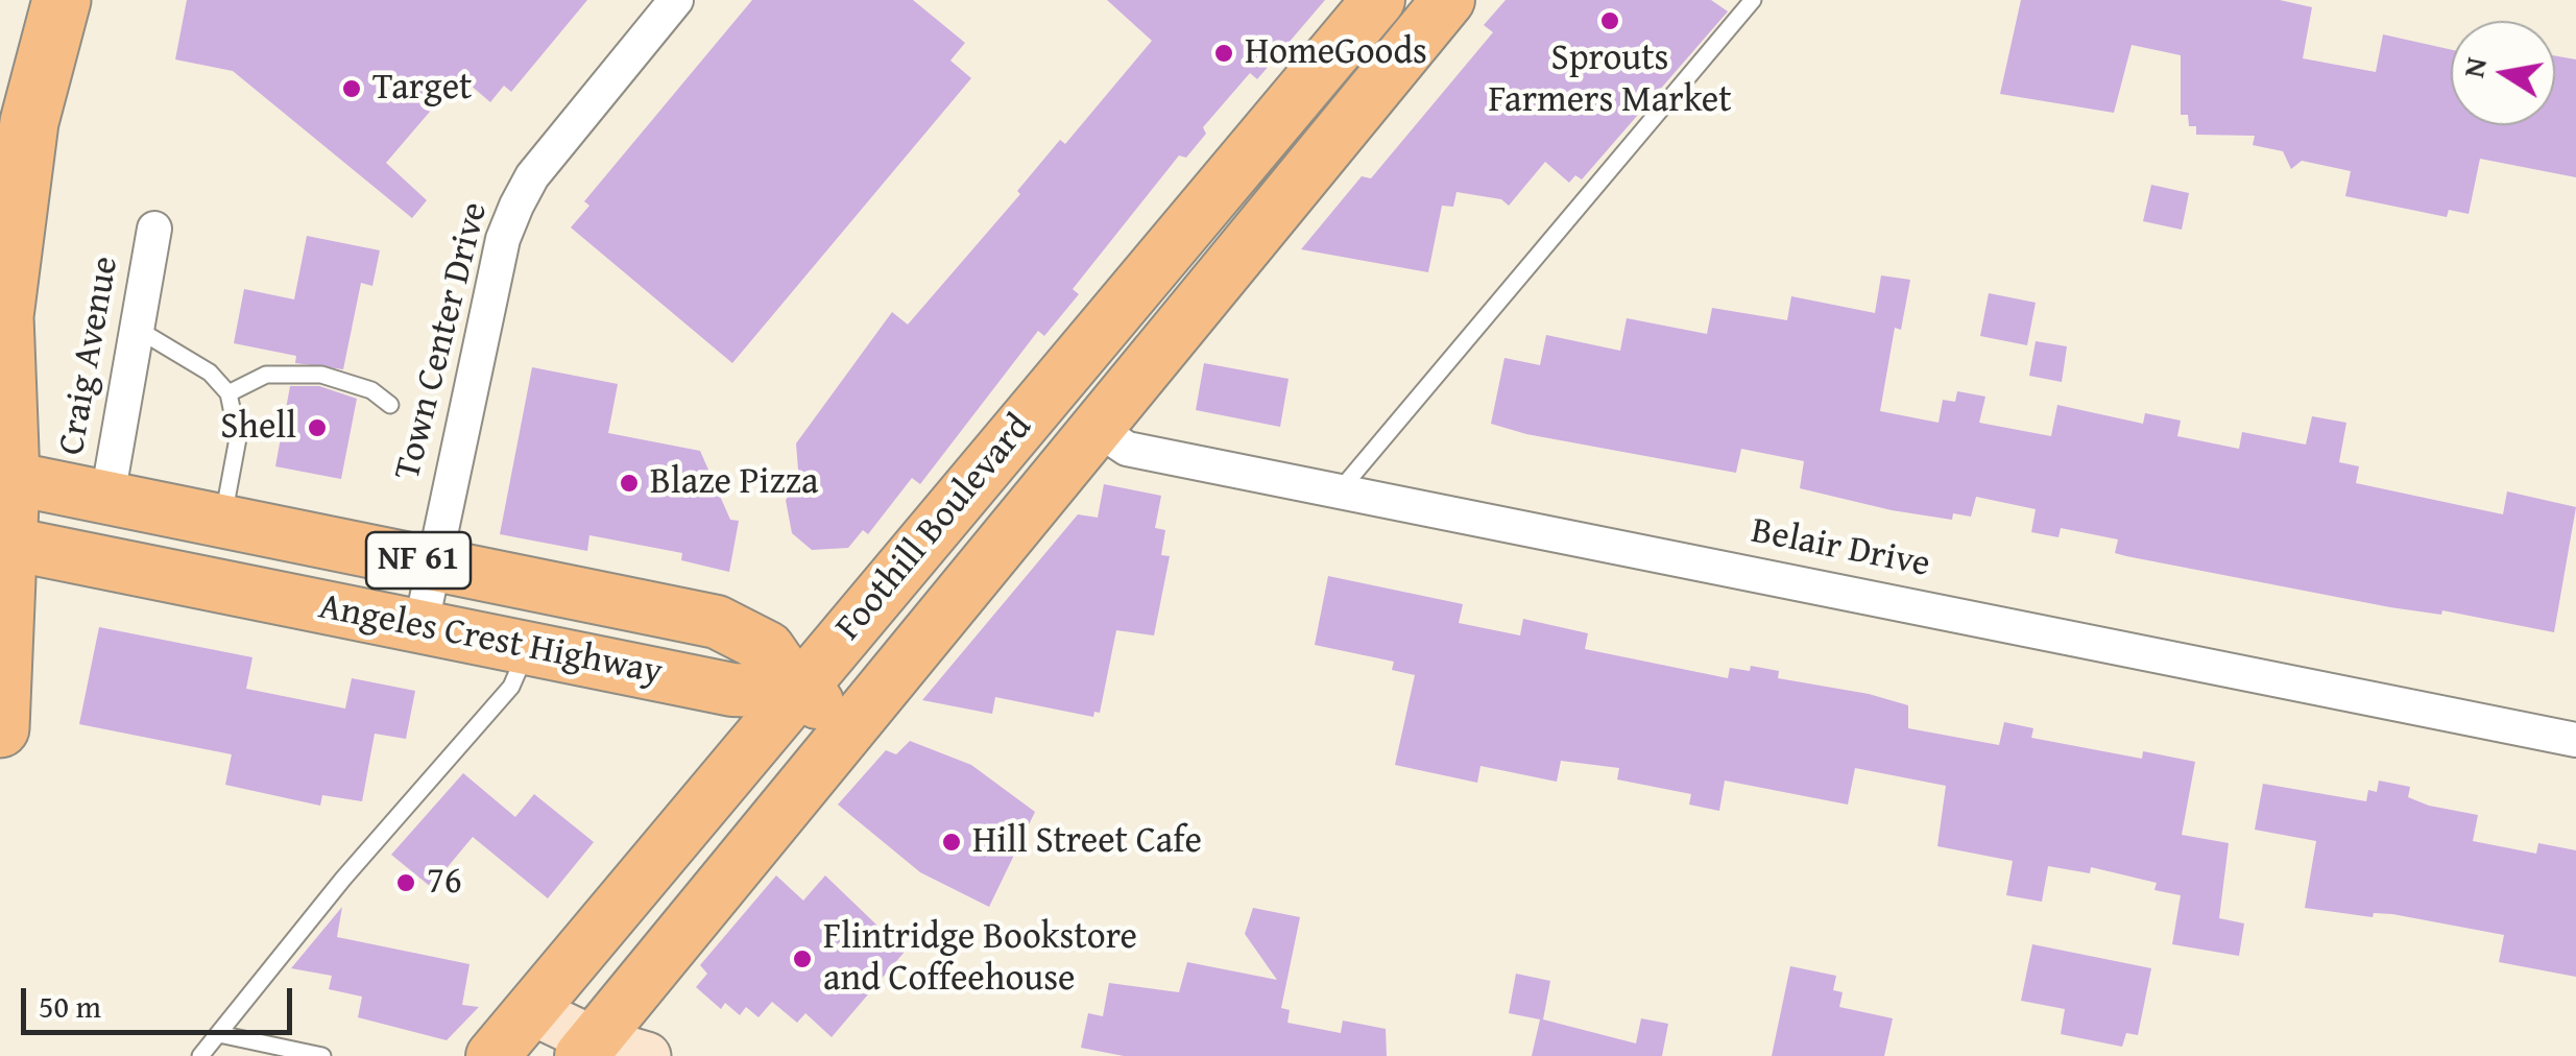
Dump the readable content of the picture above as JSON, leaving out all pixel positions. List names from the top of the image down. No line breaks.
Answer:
{"streets":{"main road":["Foothill Boulevard","NF 61","Angeles Crest Highway"],"street":["Town Center Drive","Craig Avenue","Belair Drive"]},"crossings":[["Town Center Drive","Angeles Crest Highway"],["Craig Avenue","Angeles Crest Highway"],["Foothill Boulevard","Belair Drive"],["Foothill Boulevard","Angeles Crest Highway"]],"places":["Sprouts Farmers Market","HomeGoods","Target","Shell","Blaze Pizza","Hill Street Cafe","76","Flintridge Bookstore and Coffeehouse"],"scale_bar":"50 m","north":"left"}
